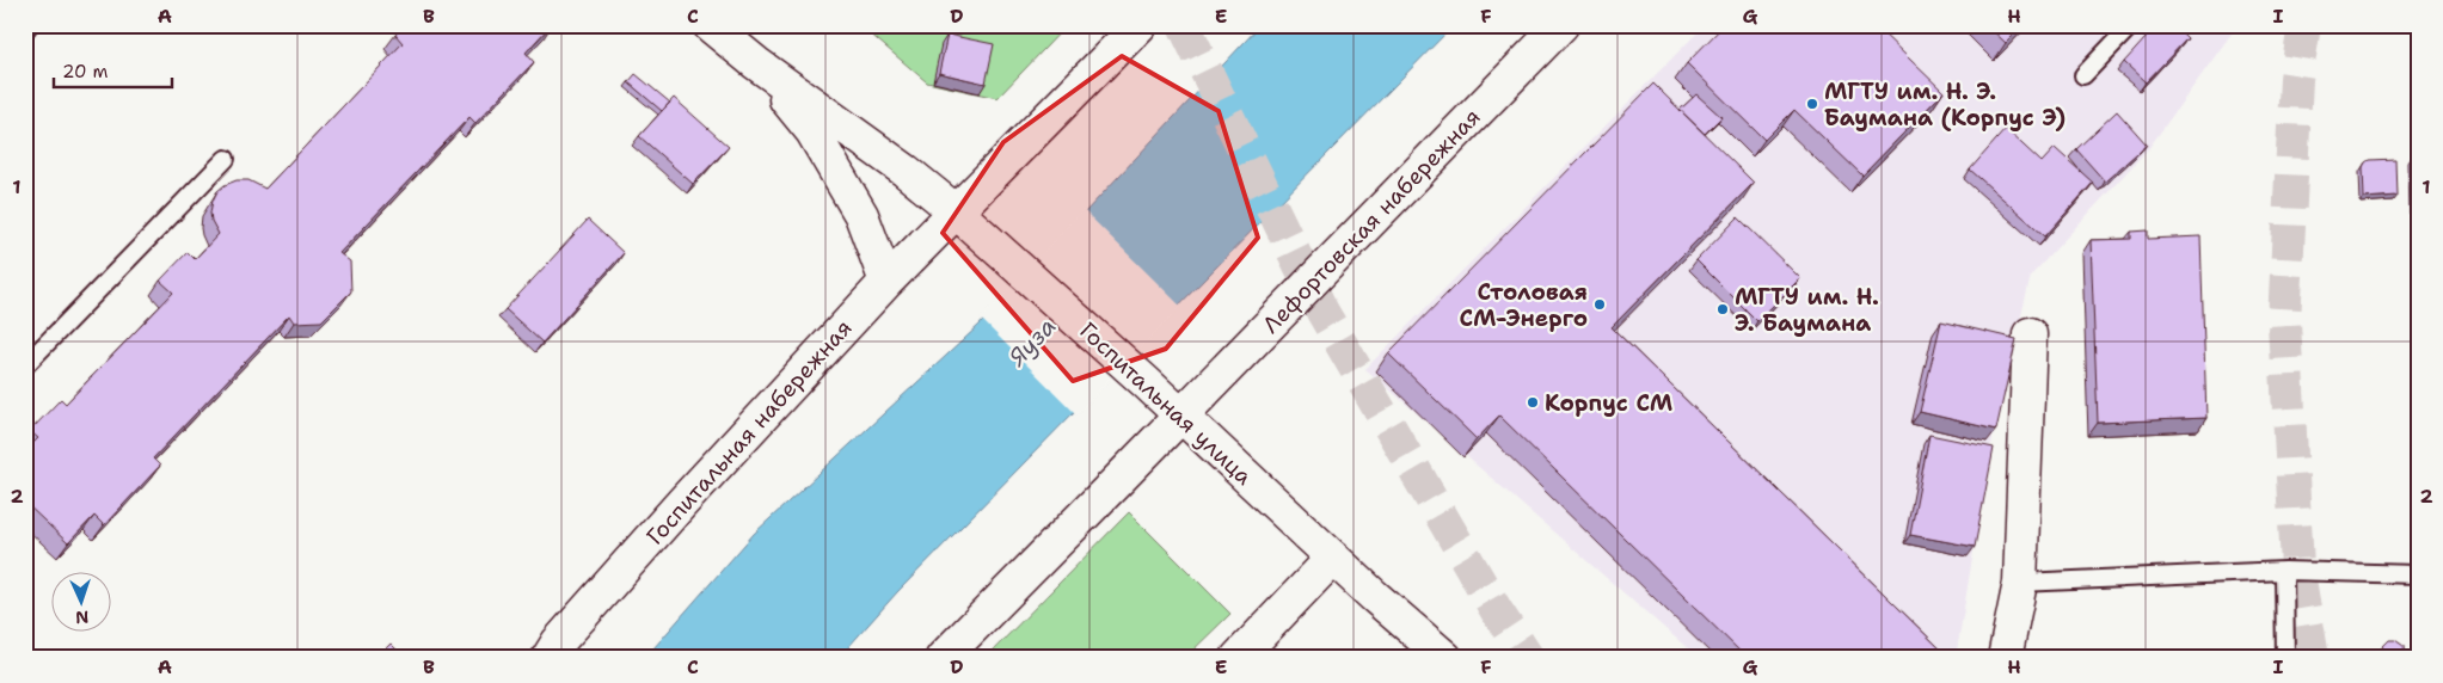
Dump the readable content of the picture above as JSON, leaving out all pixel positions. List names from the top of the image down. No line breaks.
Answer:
{"streets":{"main road":["Лефортовская набережная","Госпитальная улица","Госпитальная набережная"]},"crossings":[["Лефортовская набережная","Госпитальная улица"],["Госпитальная улица","Госпитальная набережная"]],"water":["Яуза"],"places":["МГТУ им. Н. Э. Баумана (Корпус Э)","Столовая СМ-Энерго","МГТУ им. Н. Э. Баумана","Корпус СМ"],"scale_bar":"20 m","north":"bottom","grid":{"columns":["A","B","C","D","E","F","G","H","I"],"rows":["1","2"]}}
